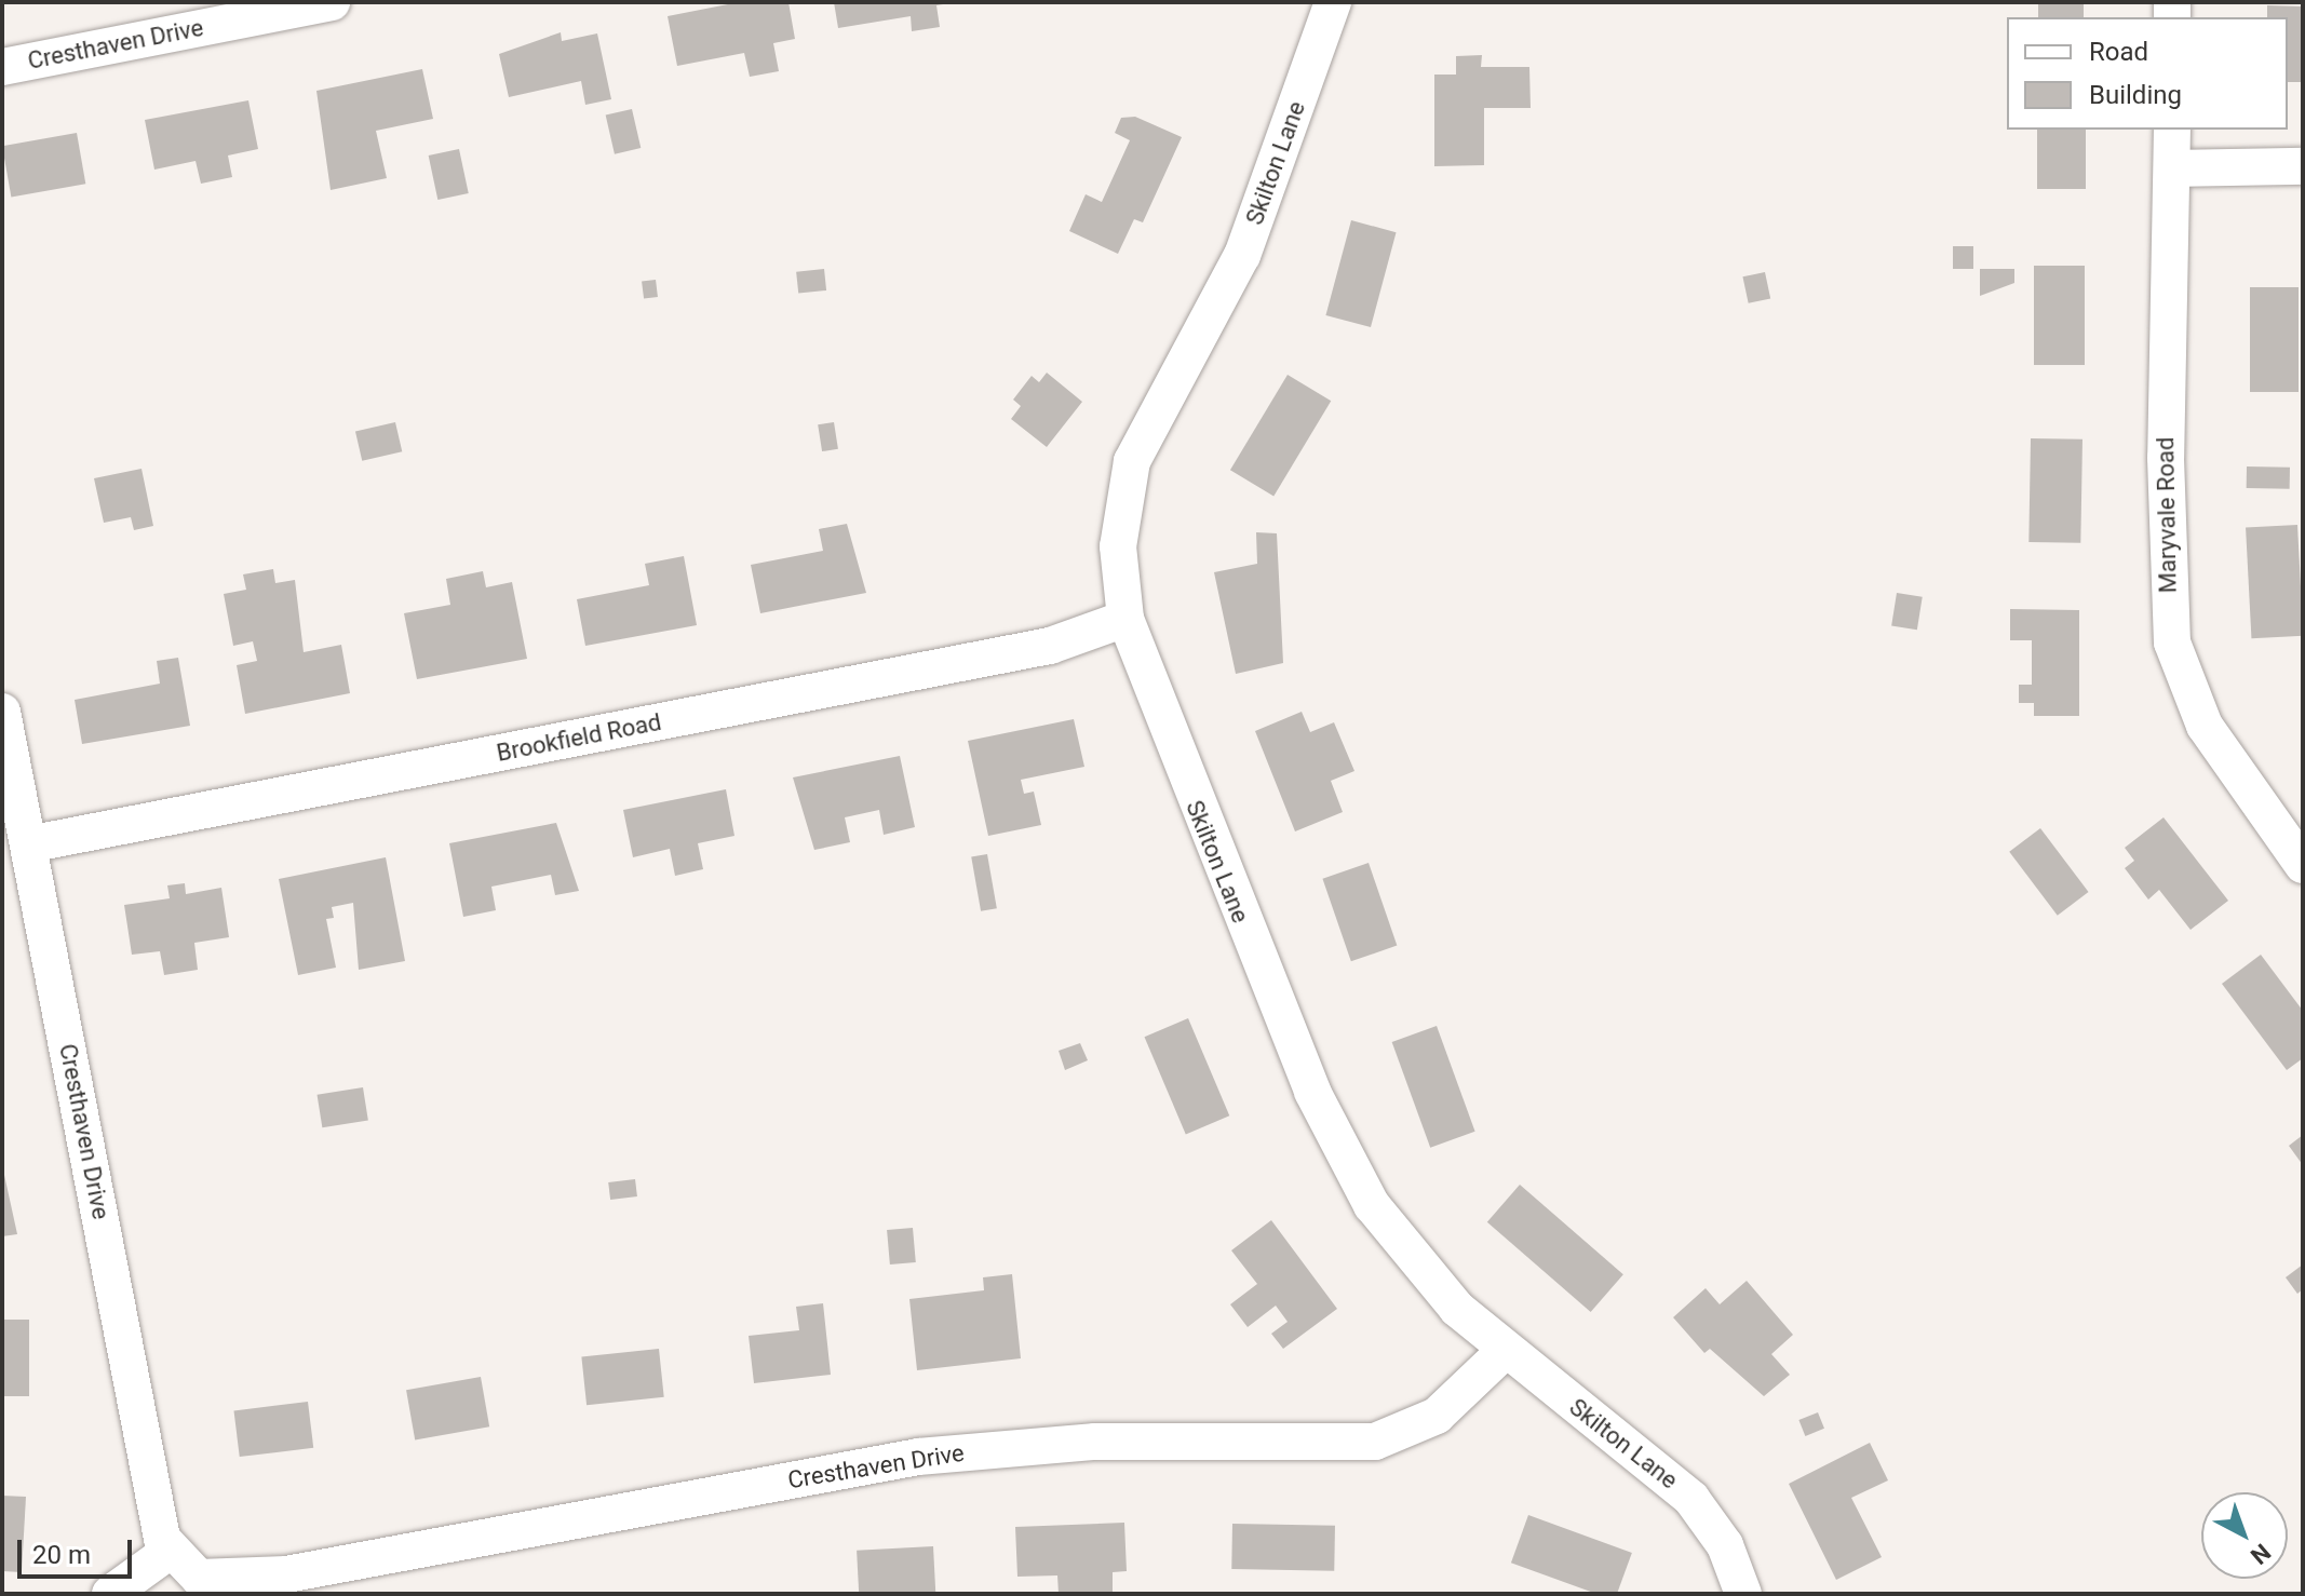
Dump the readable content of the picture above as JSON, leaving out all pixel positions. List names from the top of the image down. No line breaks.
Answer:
{"streets":{"street":["Cresthaven Drive","Skilton Lane","Maryvale Road","Brookfield Road"]},"crossings":[["Cresthaven Drive","Skilton Lane"],["Cresthaven Drive","Brookfield Road"],["Skilton Lane","Brookfield Road"]],"legend":["Road","Building"],"scale_bar":"20 m","north":"bottom right"}
